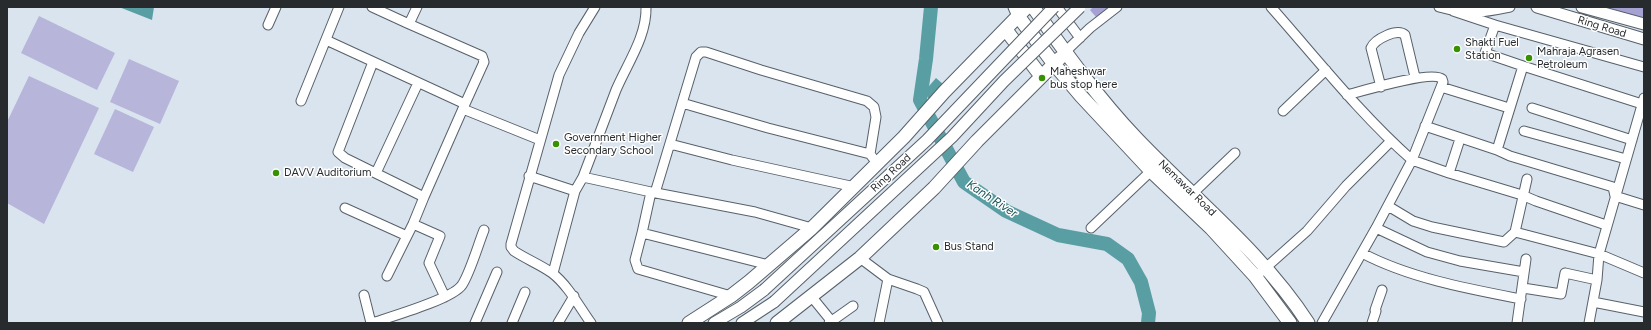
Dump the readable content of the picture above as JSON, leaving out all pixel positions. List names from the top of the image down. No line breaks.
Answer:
{"streets":{"highway":["Nemawar Road"],"main road":["Ring Road"]},"water":["Kanh River"],"places":["Shakti Fuel Station","Mahraja Agrasen Petroleum","Maheshwar bus stop here","Government Higher Secondary School","DAVV Auditorium","Bus Stand"]}
